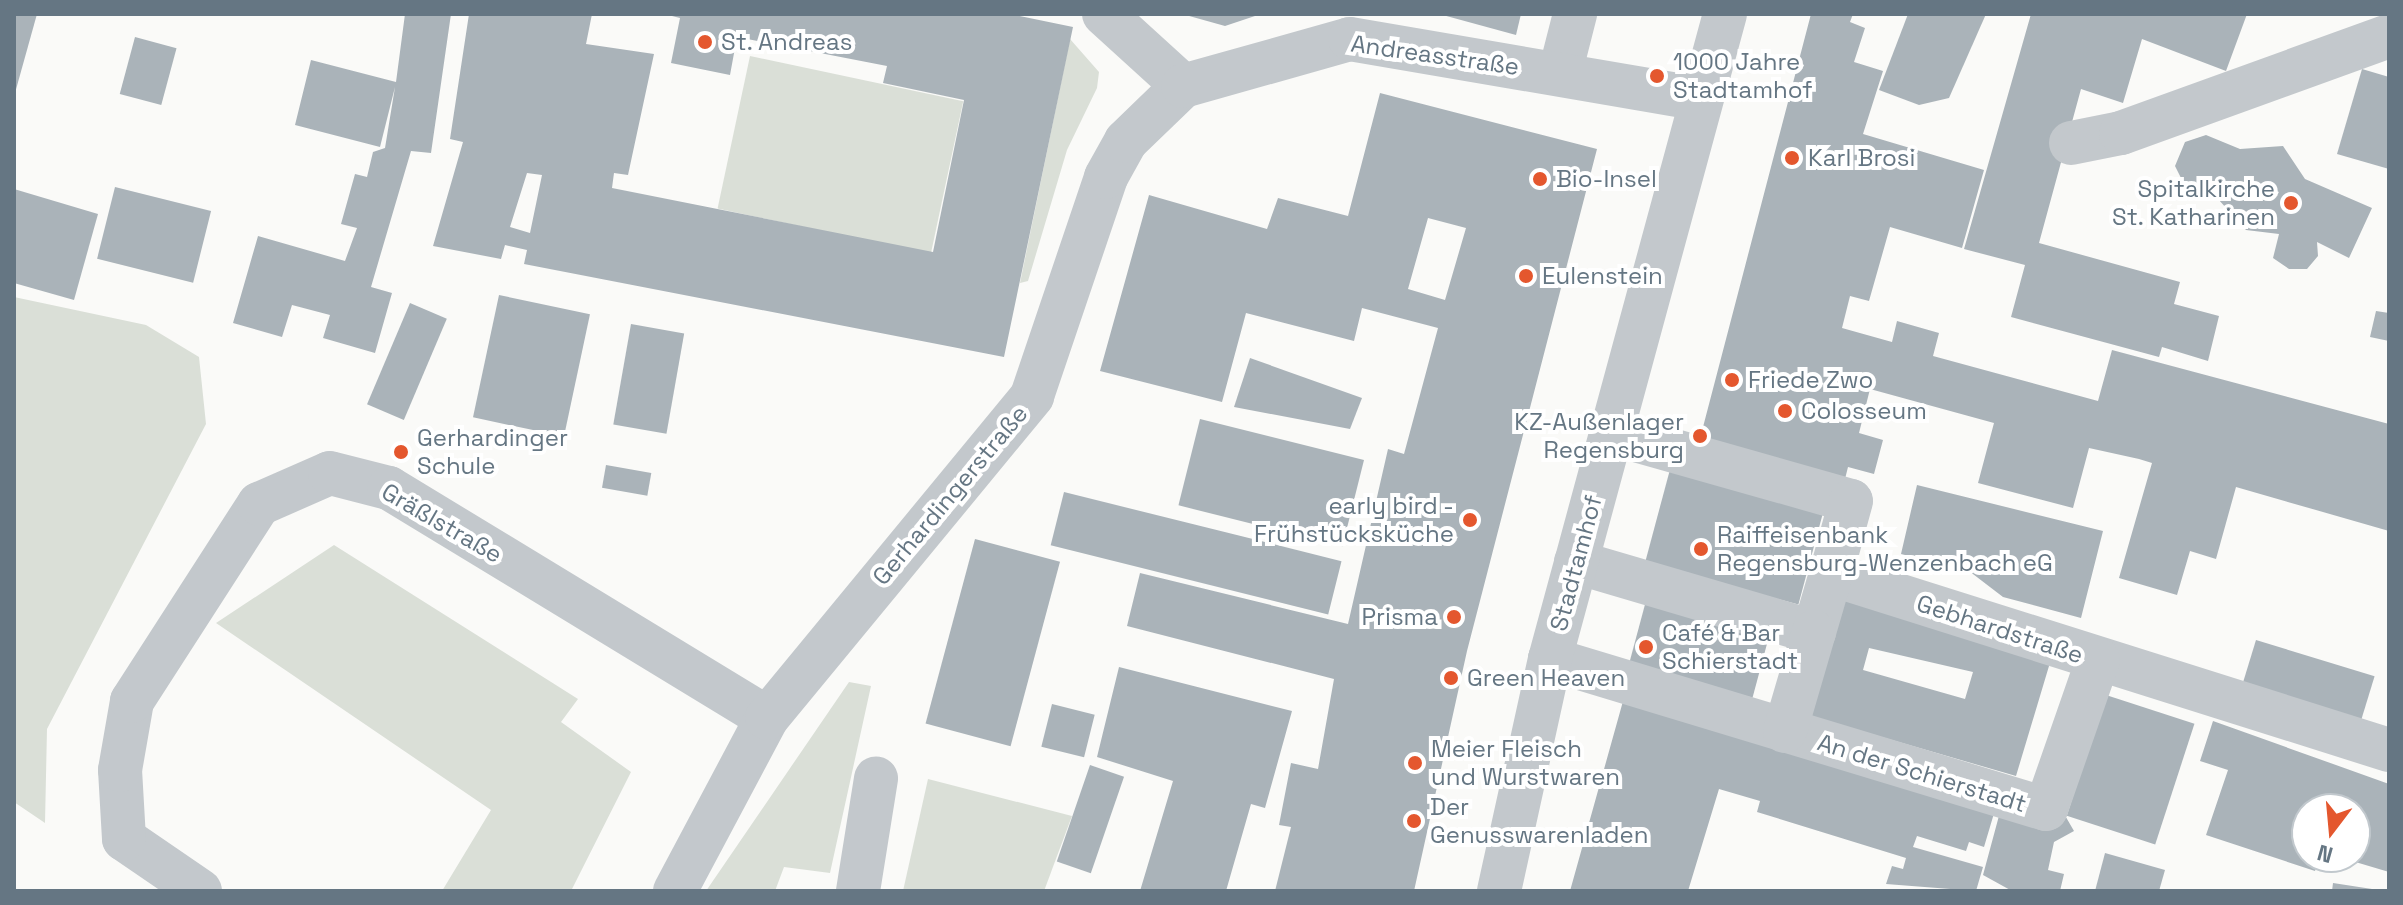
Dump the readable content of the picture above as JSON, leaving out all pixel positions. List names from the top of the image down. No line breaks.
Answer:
{"streets":{"street":["Andreasstraße","Gerhardingerstraße","Gräßlstraße","Stadtamhof","Gebhardstraße","An der Schierstadt"]},"crossings":[["Andreasstraße","Gerhardingerstraße"],["Andreasstraße","Stadtamhof"],["Gerhardingerstraße","Gräßlstraße"],["Stadtamhof","An der Schierstadt"],["Gebhardstraße","An der Schierstadt"]],"places":["St. Andreas","1000 Jahre Stadtamhof","Karl Brosi","Bio-Insel","Spitalkirche St. Katharinen","Eulenstein","Friede Zwo","Colosseum","KZ-Außenlager Regensburg","Gerhardinger Schule","early bird - Frühstücksküche","Raiffeisenbank Regensburg-Wenzenbach eG","Prisma","Café & Bar Schierstadt","Green Heaven","Meier Fleisch und Wurstwaren","Der Genusswarenladen"],"north":"bottom"}
